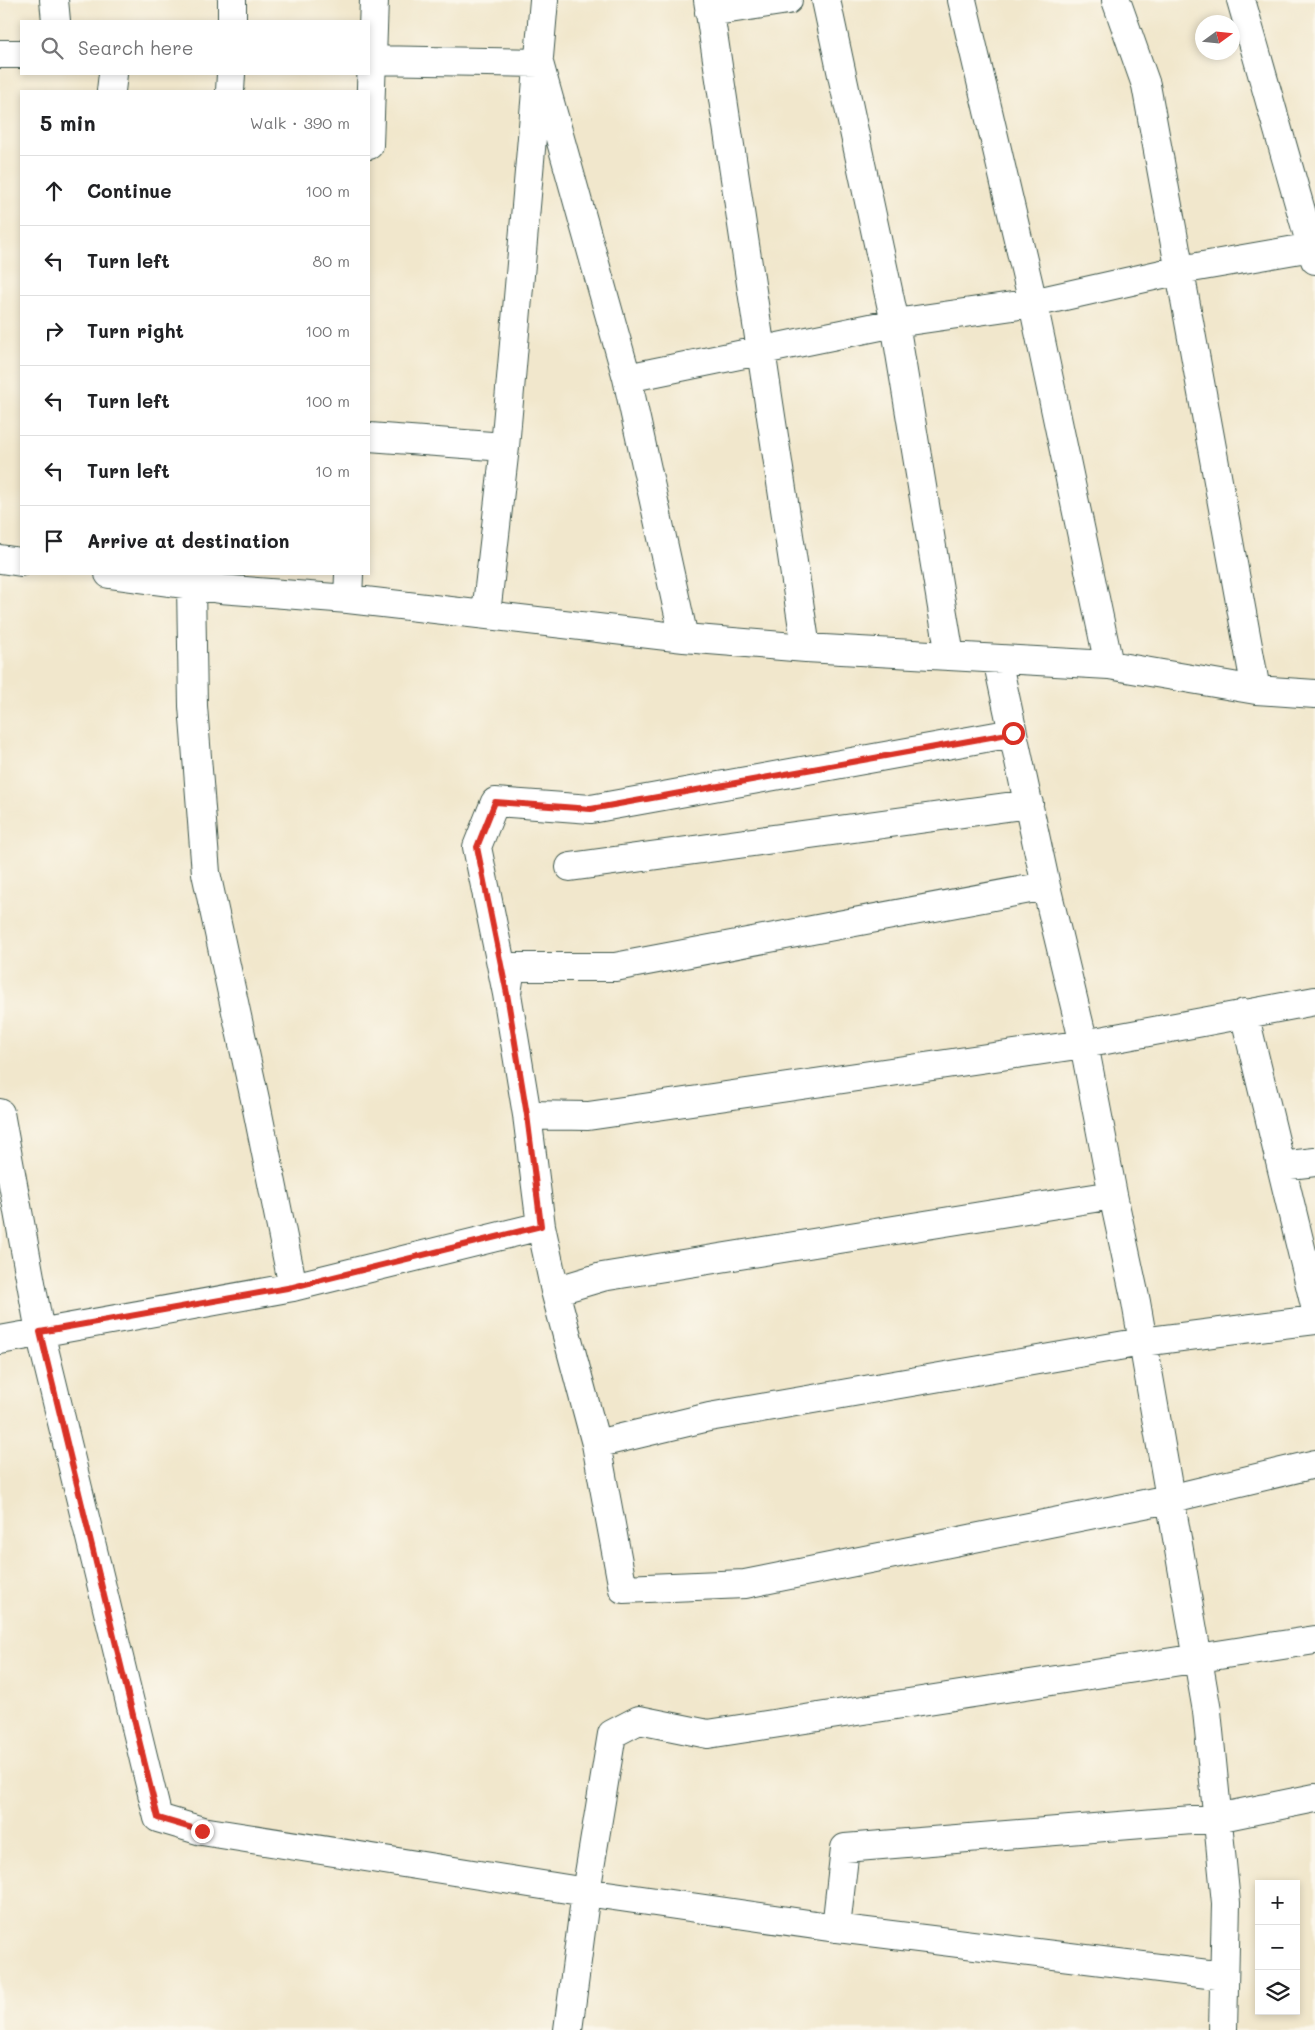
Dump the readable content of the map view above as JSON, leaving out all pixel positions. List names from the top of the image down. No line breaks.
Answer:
{"north":"right","page":{"search":"Search here","heading":["5 min","Walk · 390 m"],"list":[["Continue","100 m"],["Turn left","80 m"],["Turn right","100 m"],["Turn left","100 m"],["Turn left","10 m"],"Arrive at destination"],"map_buttons":["+","−"]}}
